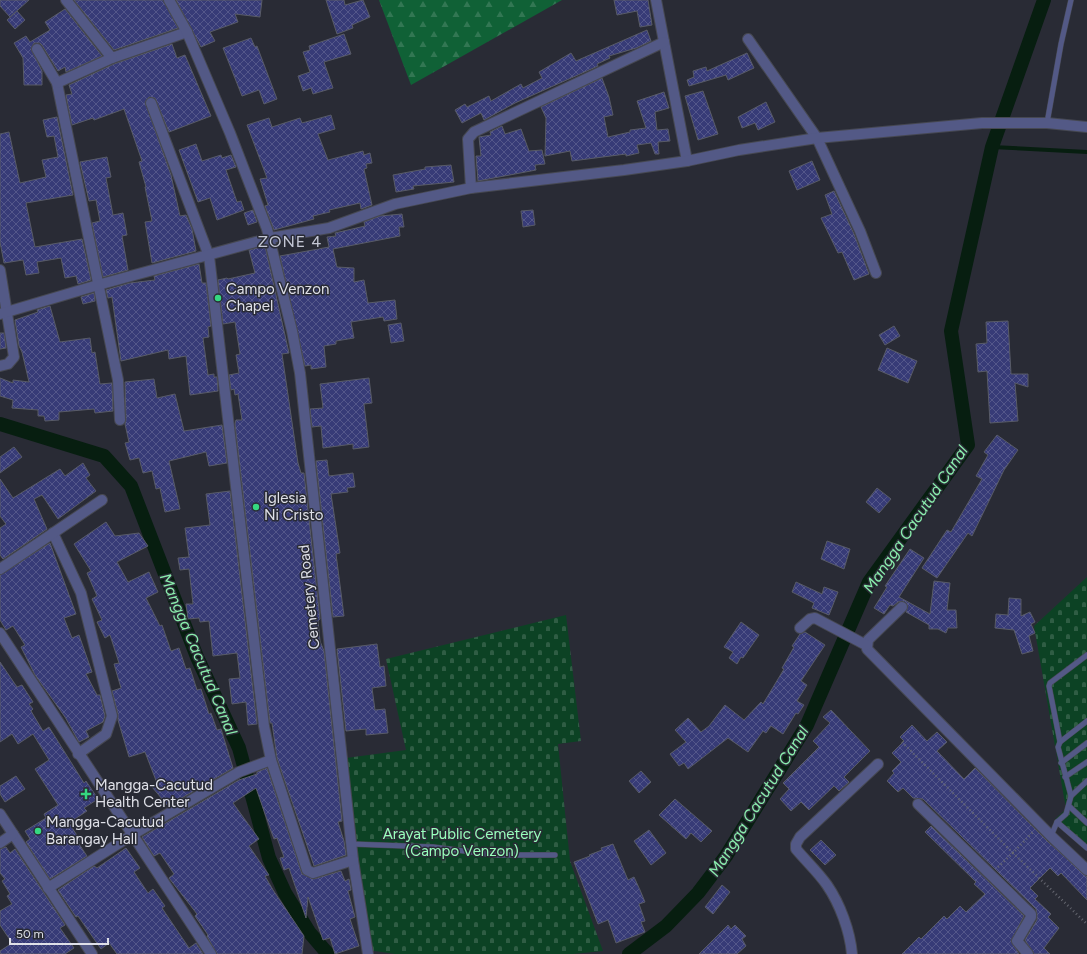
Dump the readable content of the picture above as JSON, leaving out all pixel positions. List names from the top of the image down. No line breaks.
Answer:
{"streets":{"street":["Cemetery Road"]},"districts":["ZONE 4"],"water":["Mangga Cacutud Canal"],"parks":["Arayat Public Cemetery (Campo Venzon)"],"places":{"other":["Campo Venzon Chapel","Iglesia Ni Cristo","Mangga-Cacutud Barangay Hall"],"health":["Mangga-Cacutud Health Center"]},"scale_bar":"50 m"}
